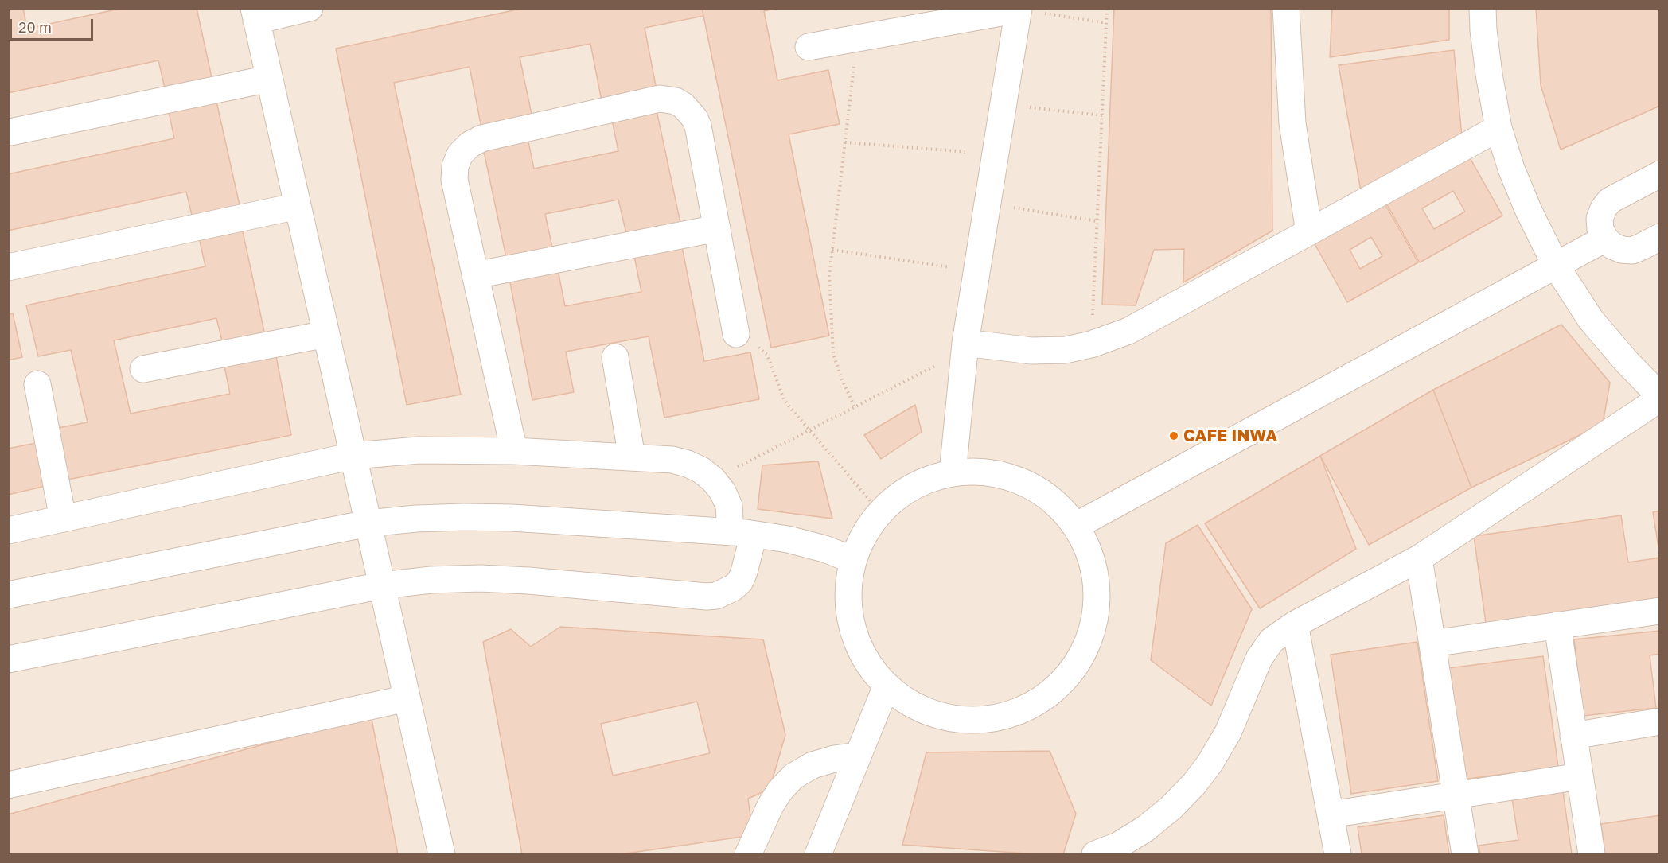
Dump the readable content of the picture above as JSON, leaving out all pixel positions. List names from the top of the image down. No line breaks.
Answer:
{"places":["CAFE INWA"],"scale_bar":"20 m"}
